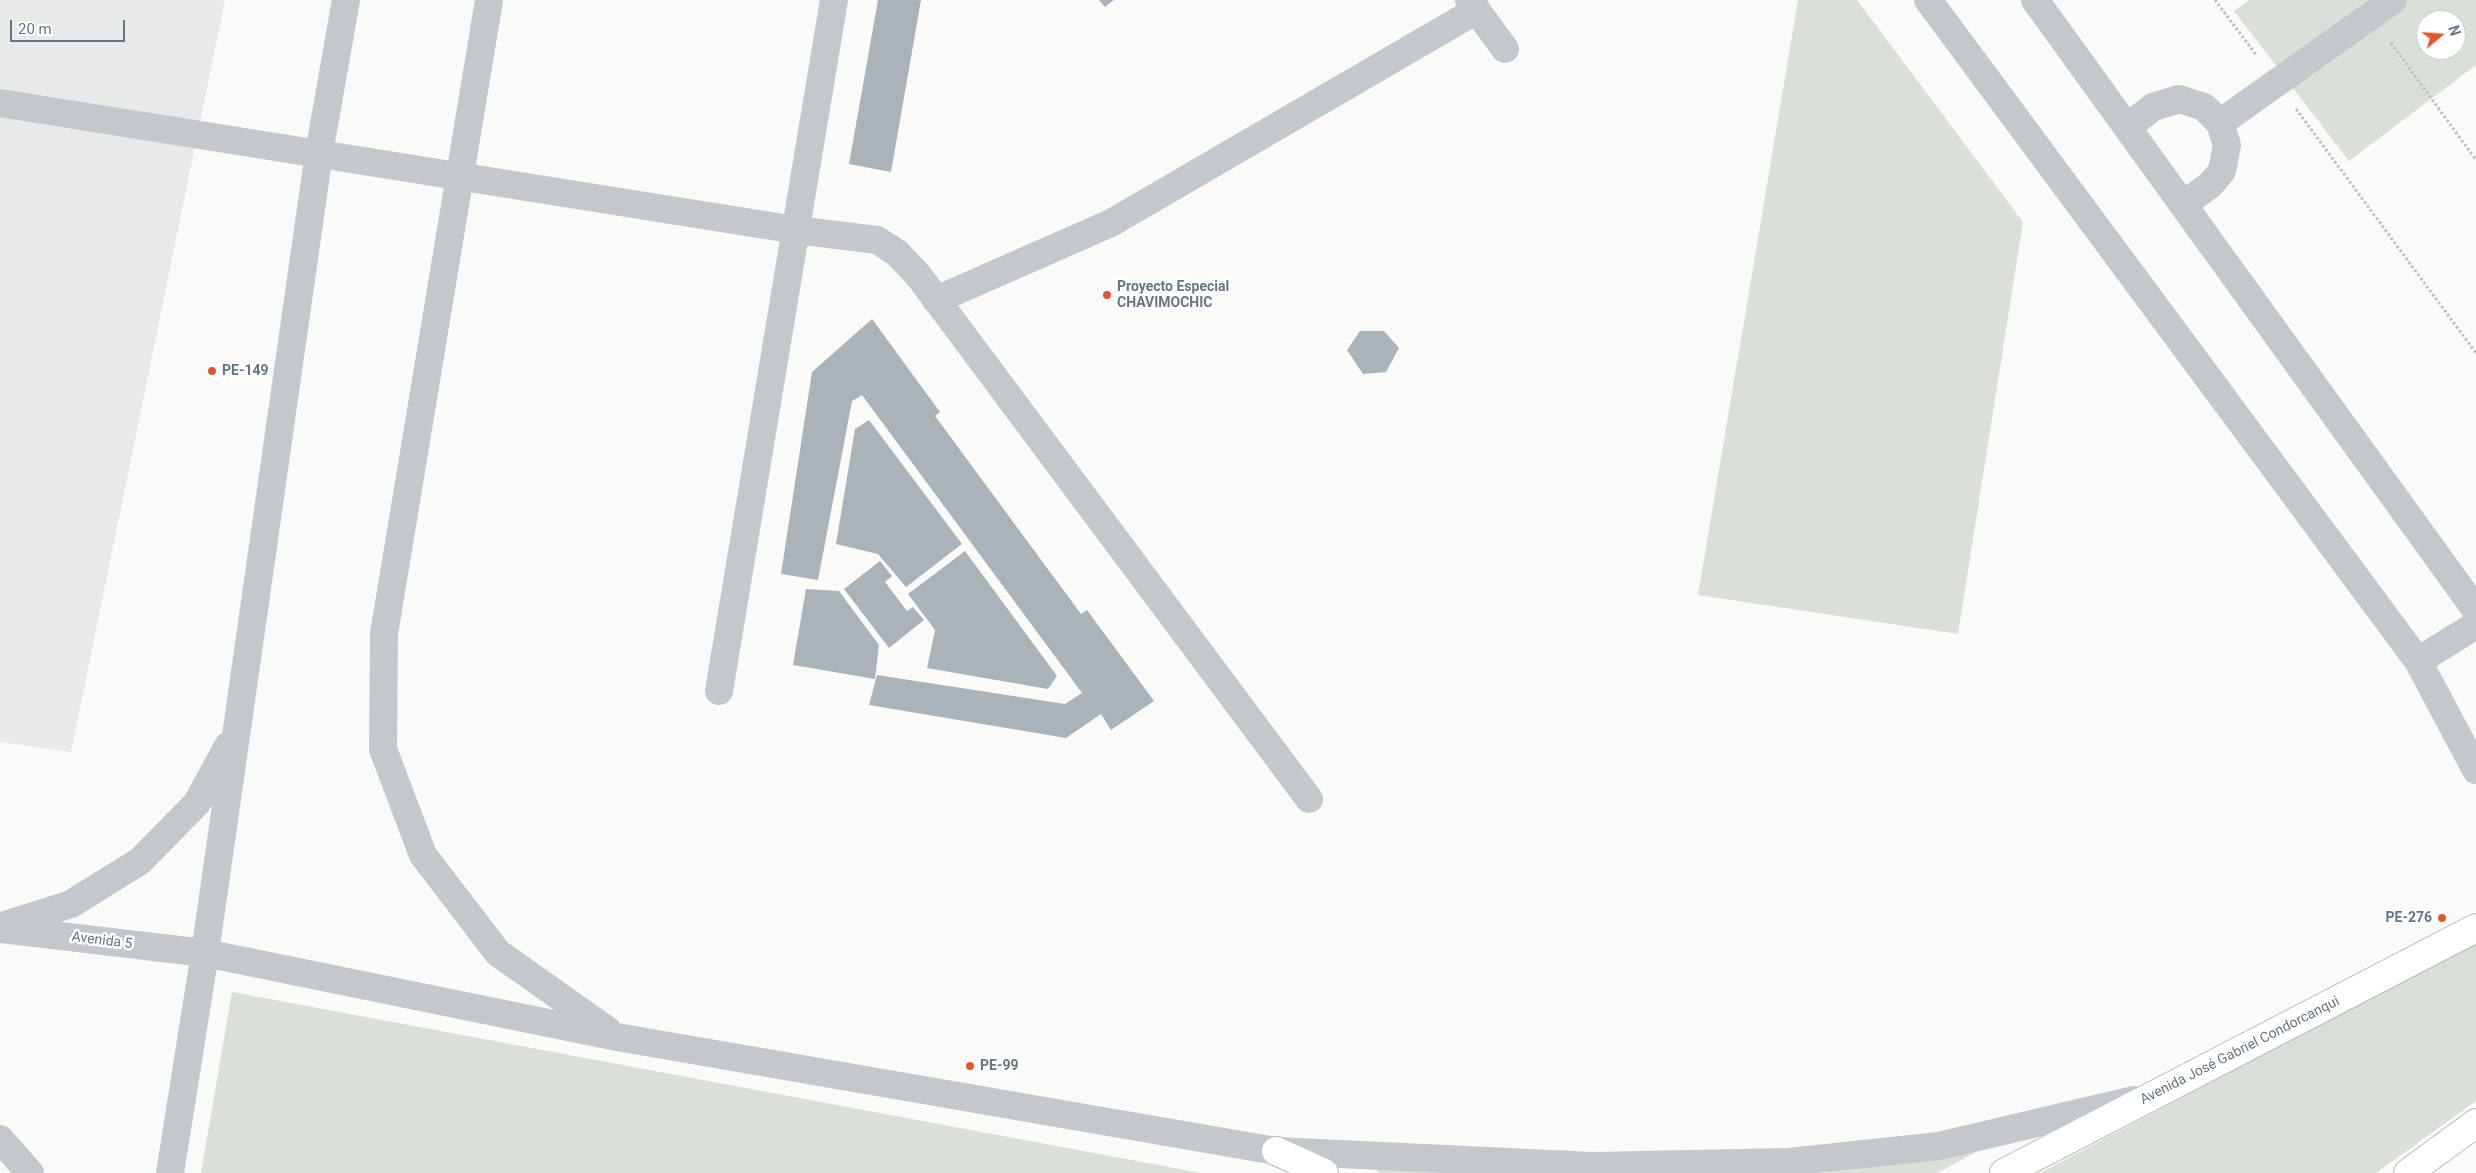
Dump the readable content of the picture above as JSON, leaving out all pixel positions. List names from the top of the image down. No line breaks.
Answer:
{"streets":{"highway":["Avenida José Gabriel Condorcanqui"],"street":["Avenida 5"]},"crossings":[["Avenida 5","Avenida José Gabriel Condorcanqui"]],"places":["Proyecto Especial CHAVIMOCHIC","PE-149","PE-276","PE-99"],"scale_bar":"20 m","north":"right"}
